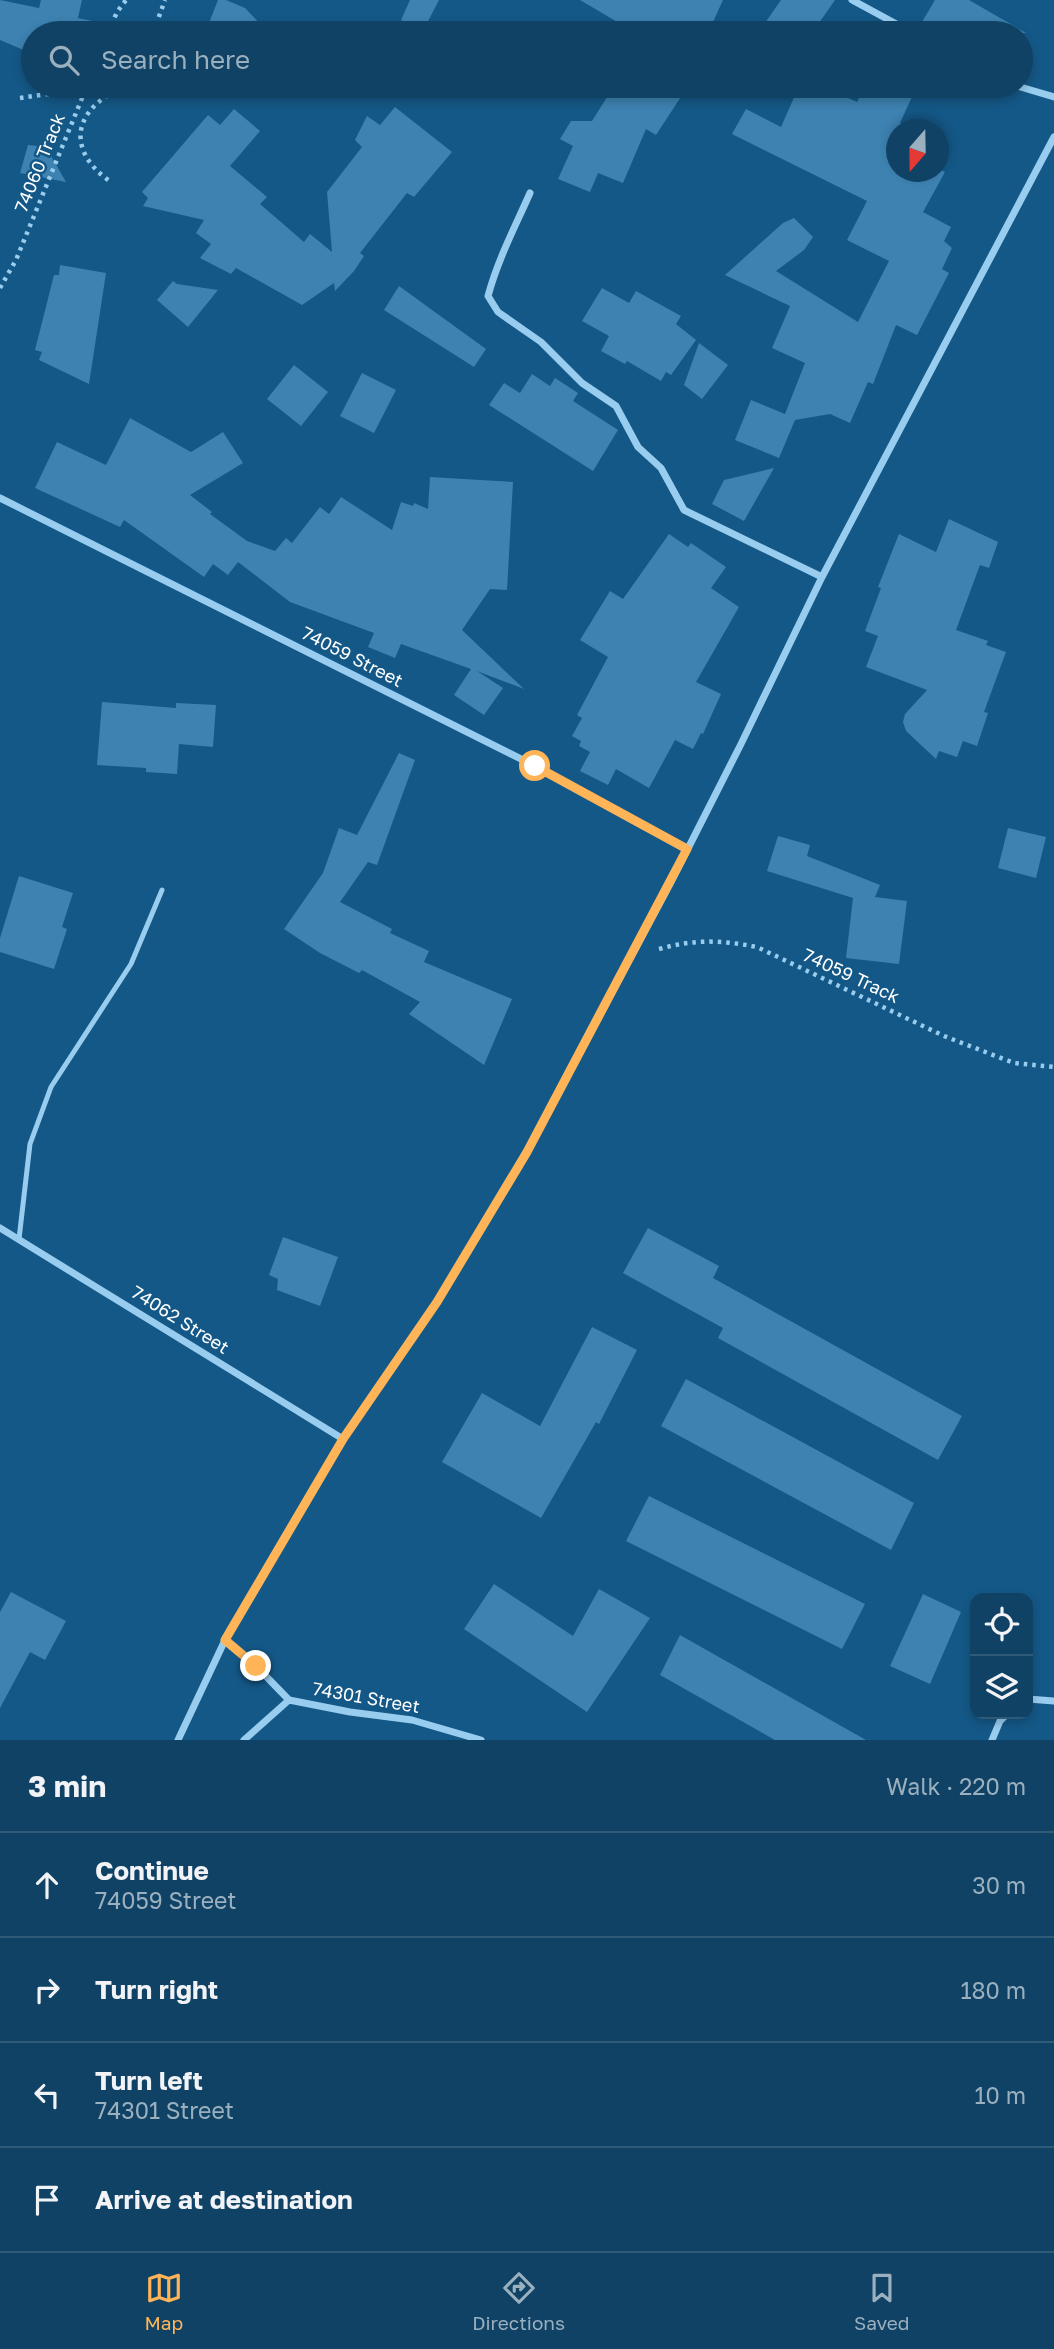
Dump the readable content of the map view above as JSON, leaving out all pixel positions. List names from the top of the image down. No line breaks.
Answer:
{"streets":{"street":["74059 Street","74062 Street","74301 Street"],"path":["74060 Track","74059 Track"]},"north":"bottom","page":{"search":"Search here","heading":["3 min","Walk · 220 m"],"list":[["Continue","74059 Street","30 m"],["Turn right","180 m"],["Turn left","74301 Street","10 m"],"Arrive at destination"],"nav":["Map","Directions","Saved"]}}
